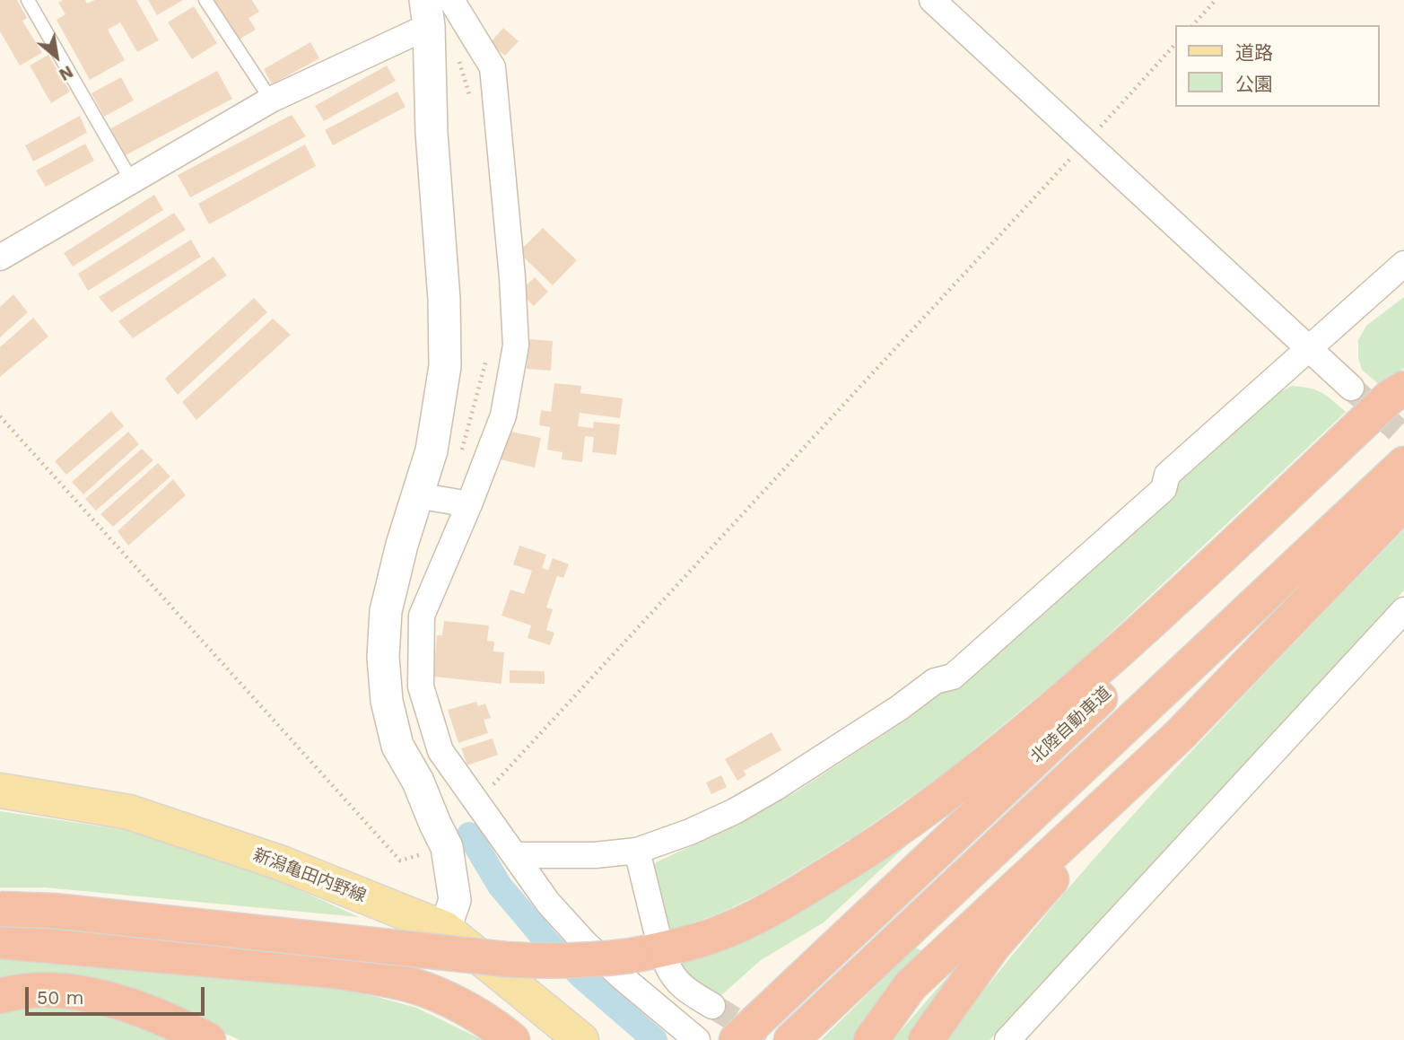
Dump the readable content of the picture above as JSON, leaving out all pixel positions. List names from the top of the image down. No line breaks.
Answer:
{"streets":{"highway":["北陸自動車道"],"main road":["新潟亀田内野線"]},"legend":["道路","公園"],"scale_bar":"50 m","north":"bottom right"}
